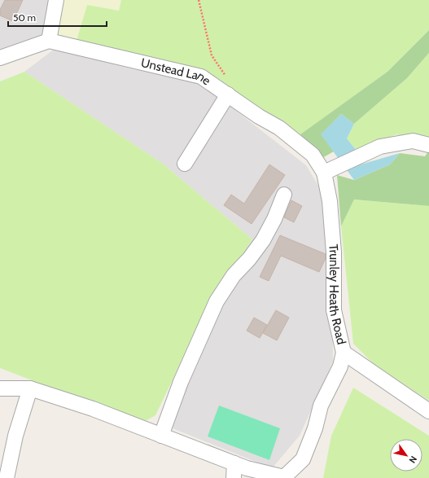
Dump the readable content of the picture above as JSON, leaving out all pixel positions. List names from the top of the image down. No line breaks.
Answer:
{"streets":{"street":["Unstead Lane","Trunley Heath Road"]},"crossings":[["Unstead Lane","Trunley Heath Road"]],"scale_bar":"50 m","north":"bottom right"}
